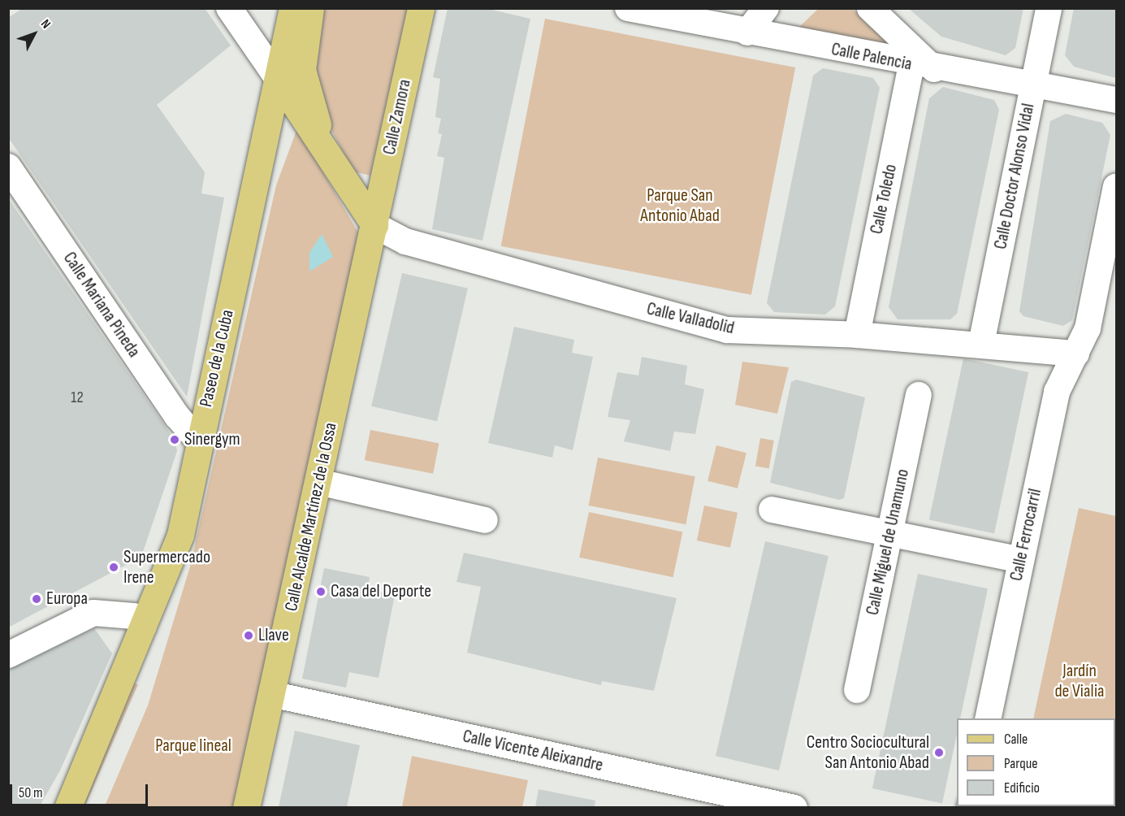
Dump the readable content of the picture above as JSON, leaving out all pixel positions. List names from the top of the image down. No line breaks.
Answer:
{"streets":{"main road":["Calle Zamora","Paseo de la Cuba","Calle Alcalde Martínez de la Ossa"],"street":["Calle Palencia","Calle Doctor Alonso Vidal","Calle Toledo","Calle Mariana Pineda","Calle Valladolid","Calle Ferrocarril","Calle Miguel de Unamuno","Calle Vicente Aleixandre"]},"crossings":[["Calle Palencia","Calle Doctor Alonso Vidal"],["Calle Palencia","Calle Toledo"],["Calle Zamora","Calle Valladolid"],["Calle Zamora","Calle Alcalde Martínez de la Ossa"],["Calle Doctor Alonso Vidal","Calle Valladolid"],["Calle Toledo","Calle Valladolid"],["Calle Mariana Pineda","Paseo de la Cuba"],["Calle Valladolid","Calle Alcalde Martínez de la Ossa"],["Calle Valladolid","Calle Ferrocarril"],["Calle Alcalde Martínez de la Ossa","Calle Vicente Aleixandre"]],"parks":["Parque San Antonio Abad","Jardín de Vialia","Parque lineal"],"places":["Sinergym","Supermercado Irene","Casa del Deporte","Europa","Llave","Centro Sociocultural San Antonio Abad"],"house_numbers":["12"],"legend":["Calle","Parque","Edificio"],"scale_bar":"50 m","north":"top right"}
